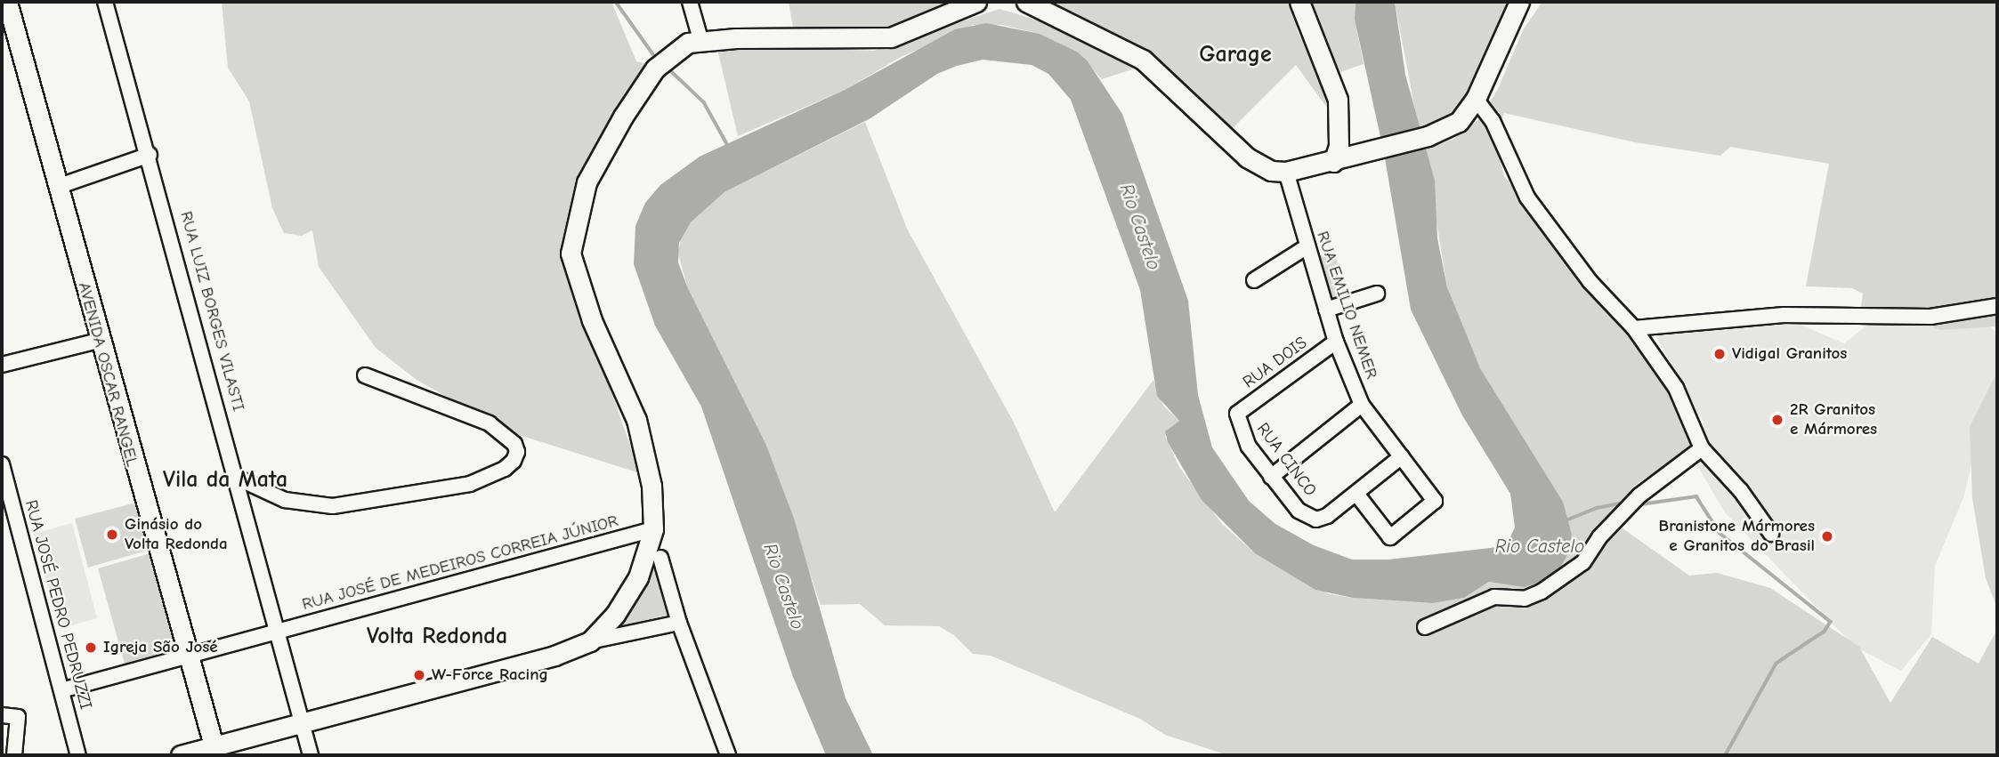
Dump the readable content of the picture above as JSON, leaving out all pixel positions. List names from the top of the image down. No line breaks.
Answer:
{"streets":{"main road":["AVENIDA OSCAR RANGEL"],"street":["RUA EMILIO NEMER","RUA LUIZ BORGES VILASTI","RUA DOIS","RUA CINCO","RUA JOSÉ DE MEDEIROS CORREIA JÚNIOR","RUA JOSÉ PEDRO PEDRUZZI"]},"crossings":[["RUA EMILIO NEMER","RUA DOIS"],["RUA EMILIO NEMER","RUA CINCO"],["RUA LUIZ BORGES VILASTI","RUA JOSÉ DE MEDEIROS CORREIA JÚNIOR"],["RUA DOIS","RUA CINCO"],["AVENIDA OSCAR RANGEL","RUA JOSÉ DE MEDEIROS CORREIA JÚNIOR"],["RUA JOSÉ DE MEDEIROS CORREIA JÚNIOR","RUA JOSÉ PEDRO PEDRUZZI"]],"districts":["Garage","Vila da Mata","Volta Redonda"],"water":["Rio Castelo"],"places":["Vidigal Granitos","2R Granitos e Mármores","Ginásio do Volta Redonda","Branistone Mármores e Granitos do Brasil","Igreja São José","W-Force Racing"]}
